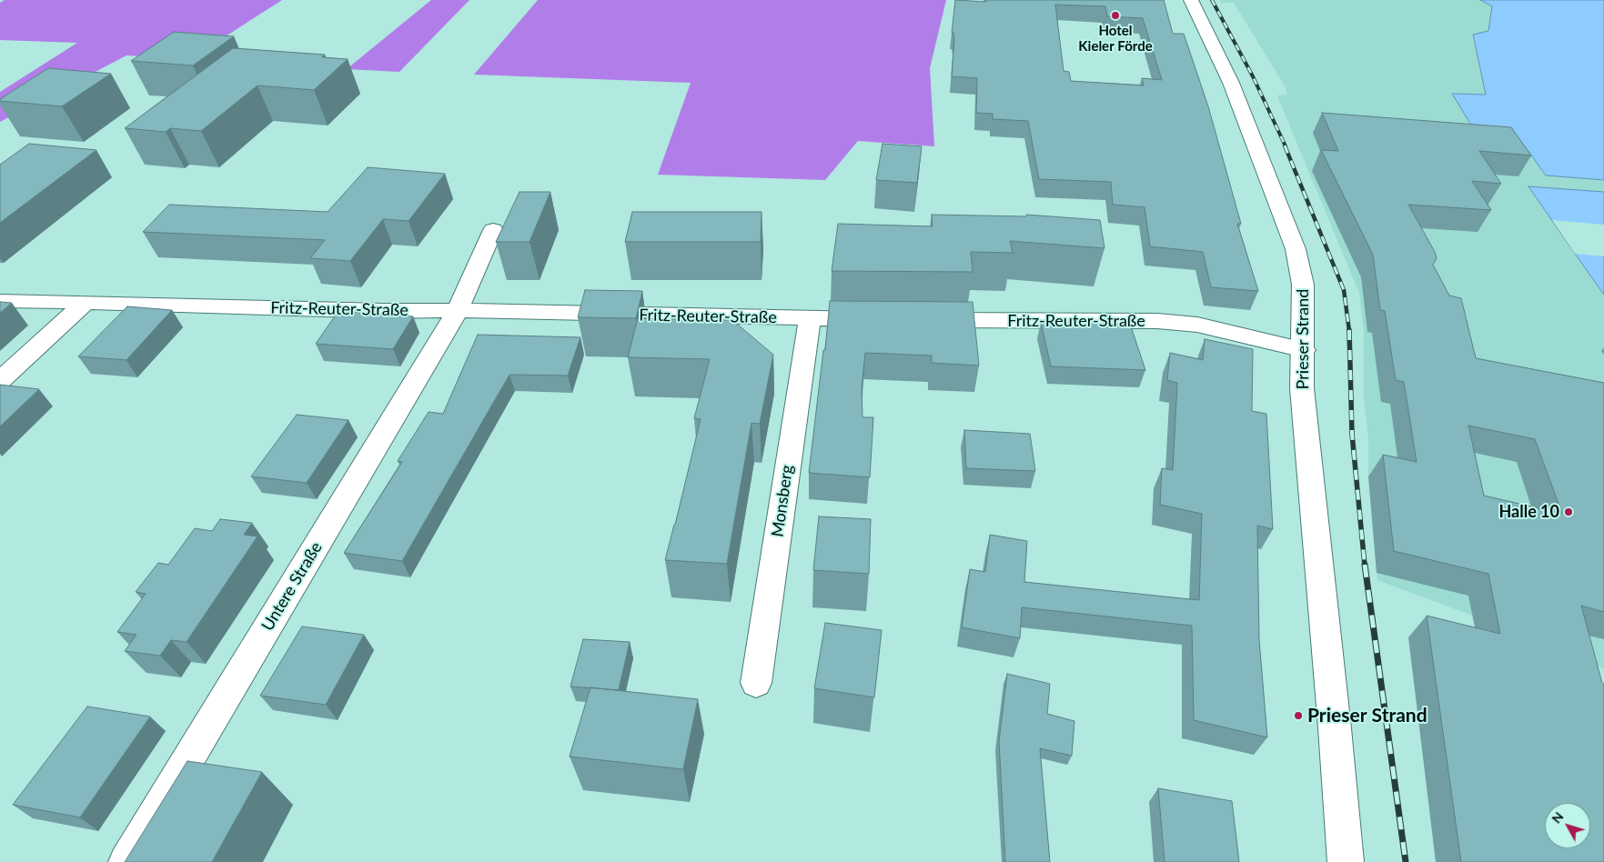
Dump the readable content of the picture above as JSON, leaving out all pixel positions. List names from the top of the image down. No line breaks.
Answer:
{"streets":{"street":["Fritz-Reuter-Straße","Prieser Strand","Monsberg","Untere Straße"]},"crossings":[["Fritz-Reuter-Straße","Prieser Strand"],["Fritz-Reuter-Straße","Monsberg"],["Fritz-Reuter-Straße","Untere Straße"]],"places":["Hotel Kieler Förde","Halle 10","Prieser Strand"],"north":"top left"}
